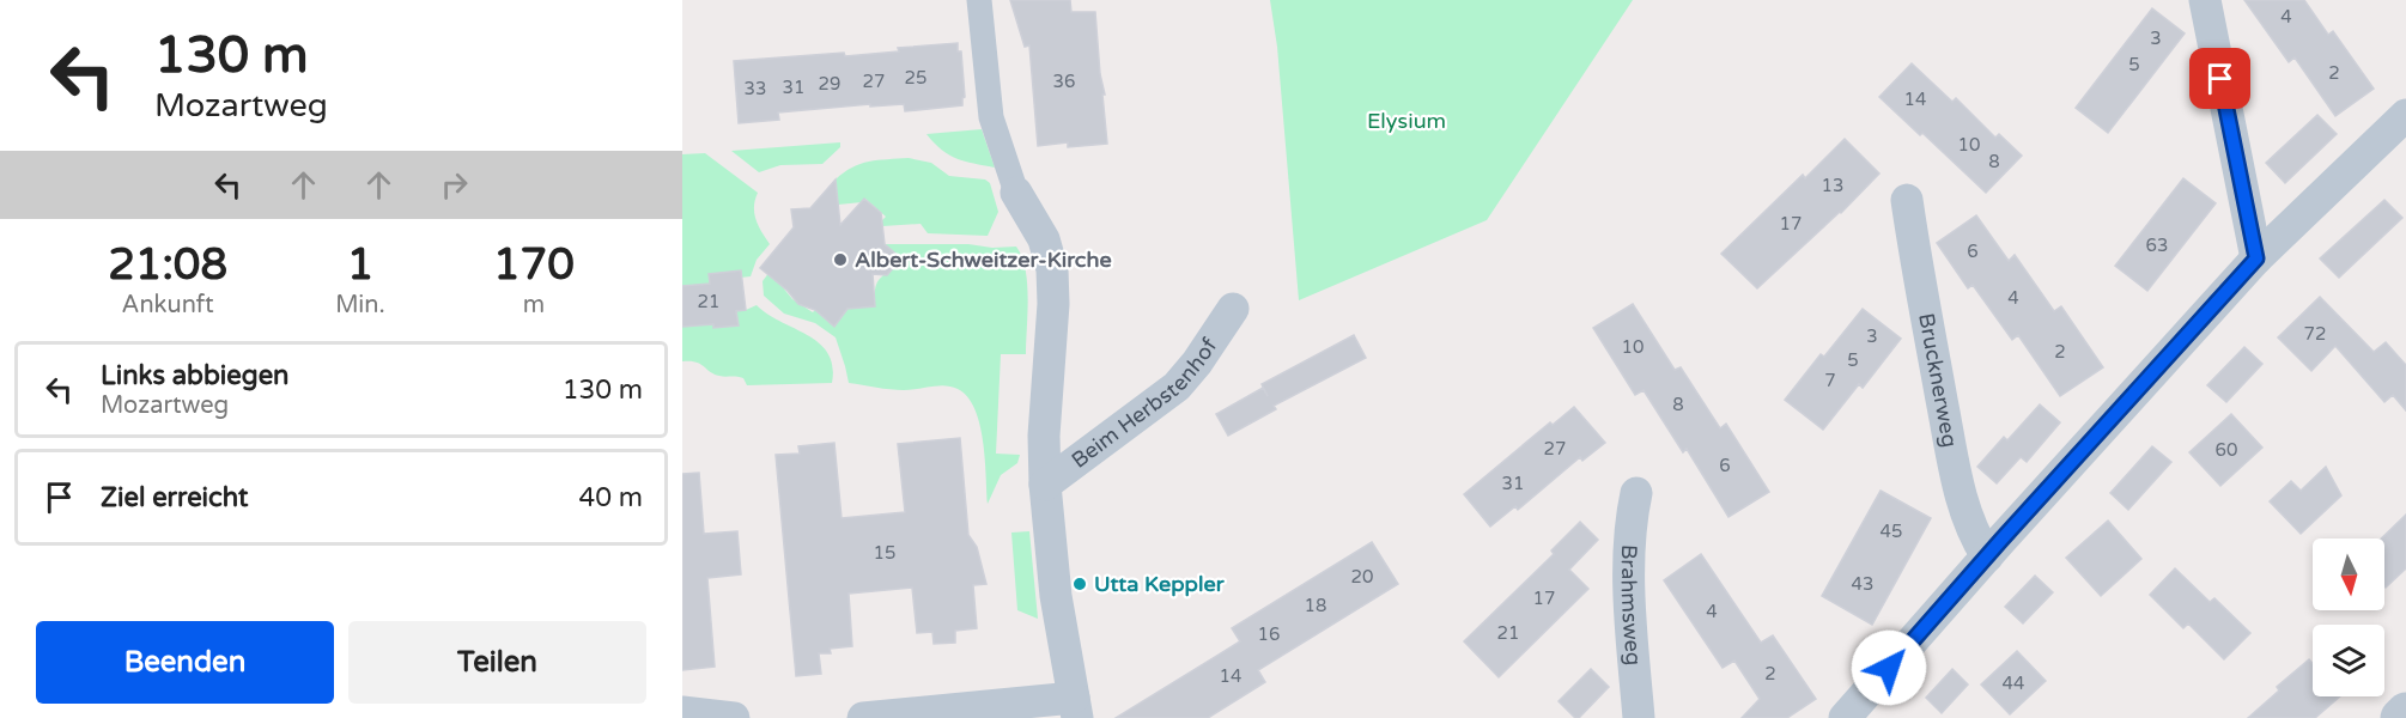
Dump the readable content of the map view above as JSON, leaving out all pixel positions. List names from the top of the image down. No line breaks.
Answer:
{"streets":{"street":["Brucknerweg","Beim Herbstenhof","Brahmsweg"]},"parks":["Elysium"],"places":["Albert-Schweitzer-Kirche","Utta Keppler"],"house_numbers":["4","3","5","2","25","27","36","29","31","33","14","10","8","13","17","63","6","4","21","72","3","10","2","5","7","8","27","60","6","31","45","15","20","43","17","18","4","21","16","2","14","44"],"north":"bottom","page":{"turn":["130 m","Mozartweg"],"eta":["21:08","Ankunft","1","Min.","170","m"],"list":[{"name":"Links abbiegen","note":"Mozartweg","value":"130 m"},{"name":"Ziel erreicht","value":"40 m"}],"buttons":["Beenden","Teilen"]}}
